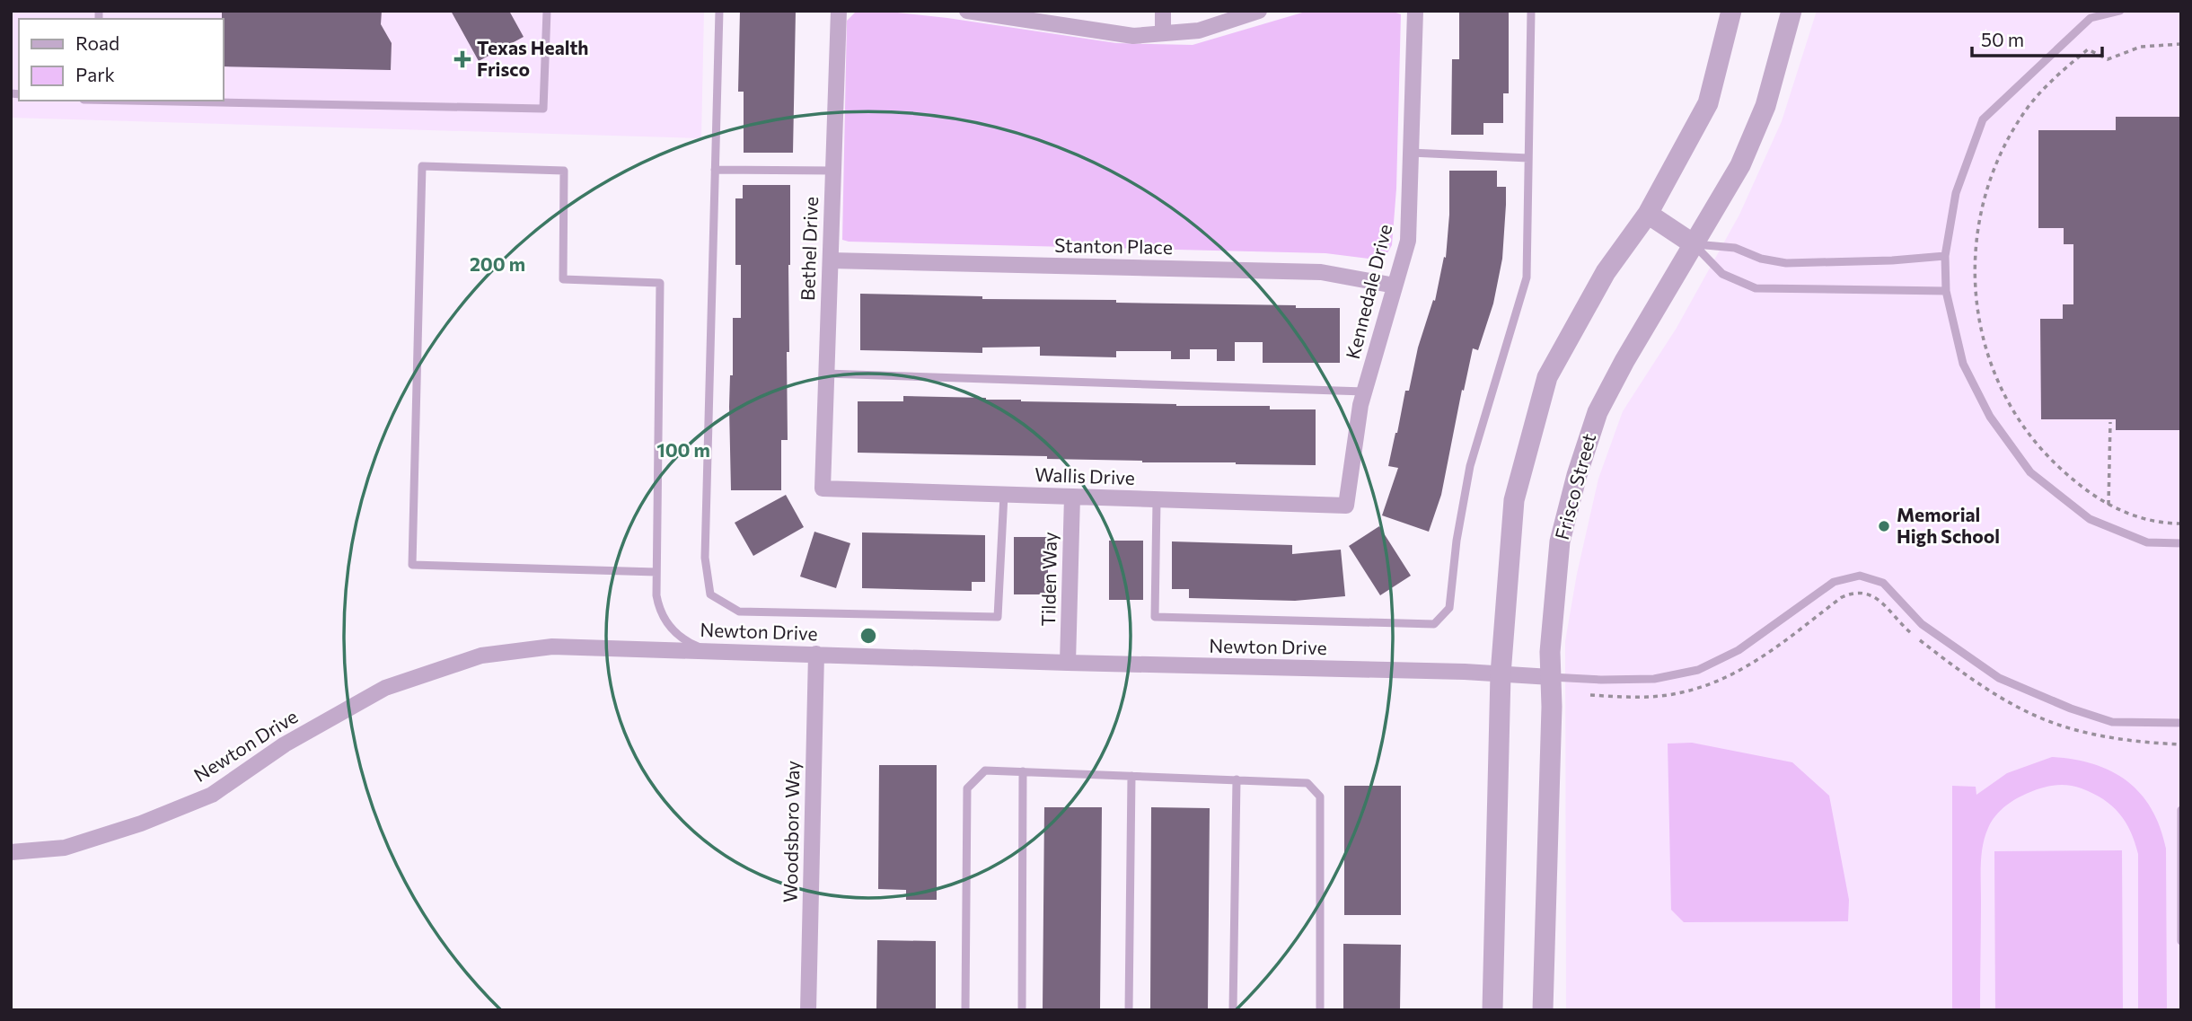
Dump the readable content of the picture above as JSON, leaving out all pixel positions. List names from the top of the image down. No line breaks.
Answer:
{"streets":{"street":["Stanton Place","Bethel Drive","Kennedale Drive","Wallis Drive","Frisco Street","Tilden Way","Newton Drive","Woodsboro Way"]},"crossings":[["Stanton Place","Bethel Drive"],["Stanton Place","Kennedale Drive"],["Bethel Drive","Wallis Drive"],["Kennedale Drive","Wallis Drive"],["Wallis Drive","Tilden Way"],["Frisco Street","Newton Drive"],["Tilden Way","Newton Drive"],["Newton Drive","Woodsboro Way"]],"places":{"health":["Texas Health Frisco"],"other":["Memorial High School"]},"legend":["Road","Park"],"scale_bar":"50 m","rings":["200 m","100 m"]}
